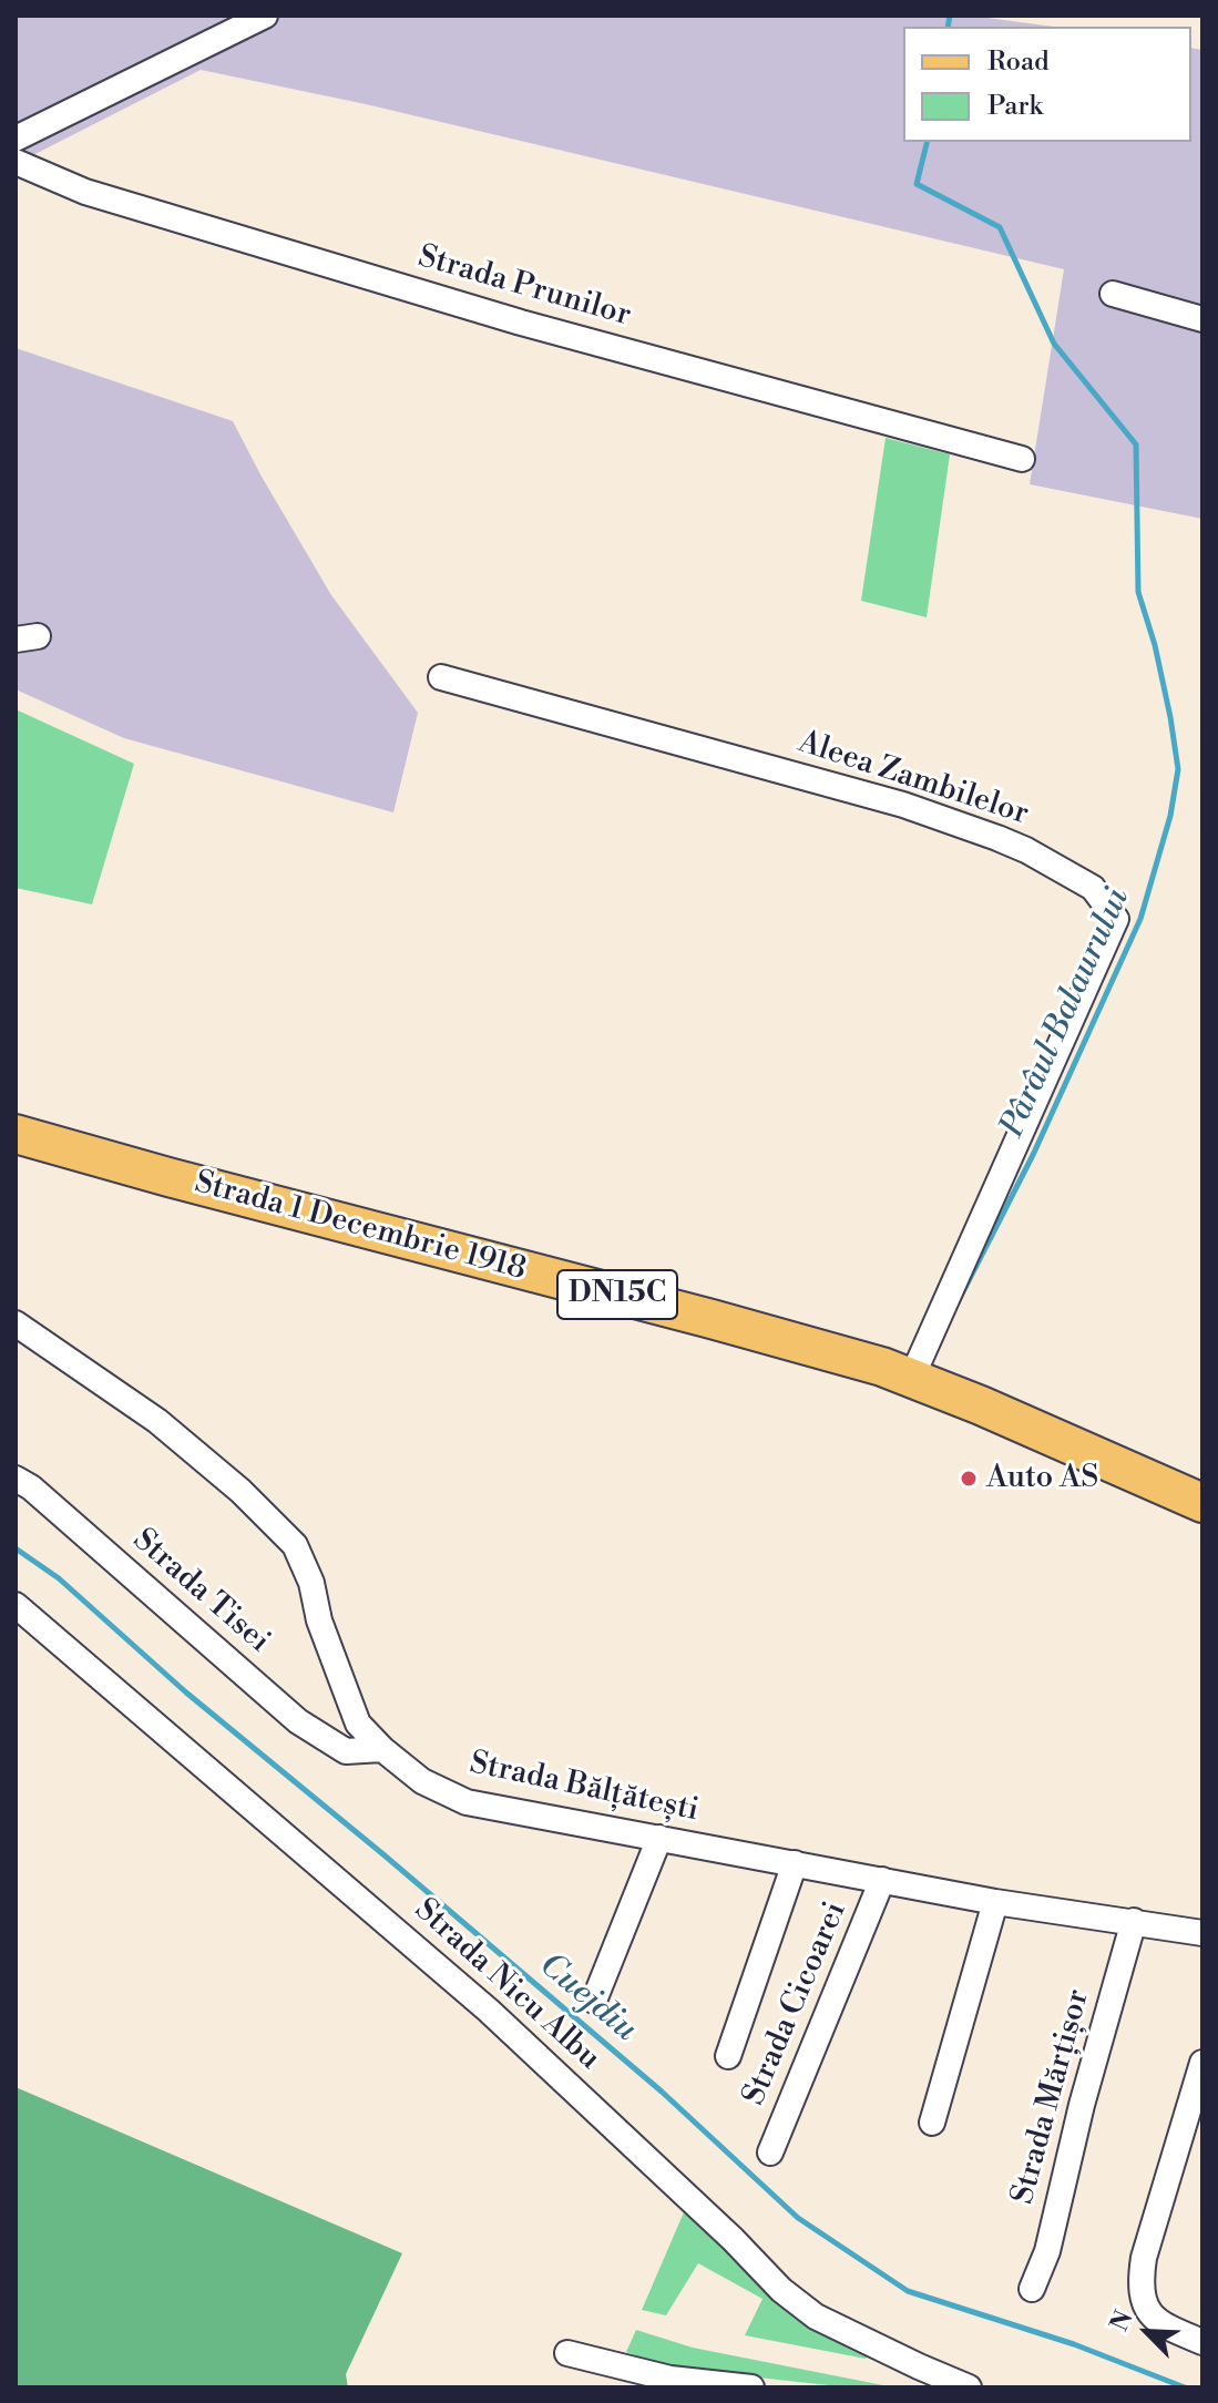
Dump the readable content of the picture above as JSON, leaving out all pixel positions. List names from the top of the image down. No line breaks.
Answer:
{"streets":{"main road":["Strada 1 Decembrie 1918","DN15C"],"street":["Strada Prunilor","Aleea Zambilelor","Strada Tisei","Strada Bălțătești","Strada Nicu Albu","Strada Cicoarei","Strada Mărțișor"]},"crossings":[["Aleea Zambilelor","Strada 1 Decembrie 1918"],["Strada Tisei","Strada Bălțătești"],["Strada Bălțătești","Strada Cicoarei"],["Strada Bălțătești","Strada Mărțișor"]],"water":["Pârâul Balaurului","Cuejdiu"],"places":["Auto AS"],"legend":["Road","Park"],"north":"top left"}
